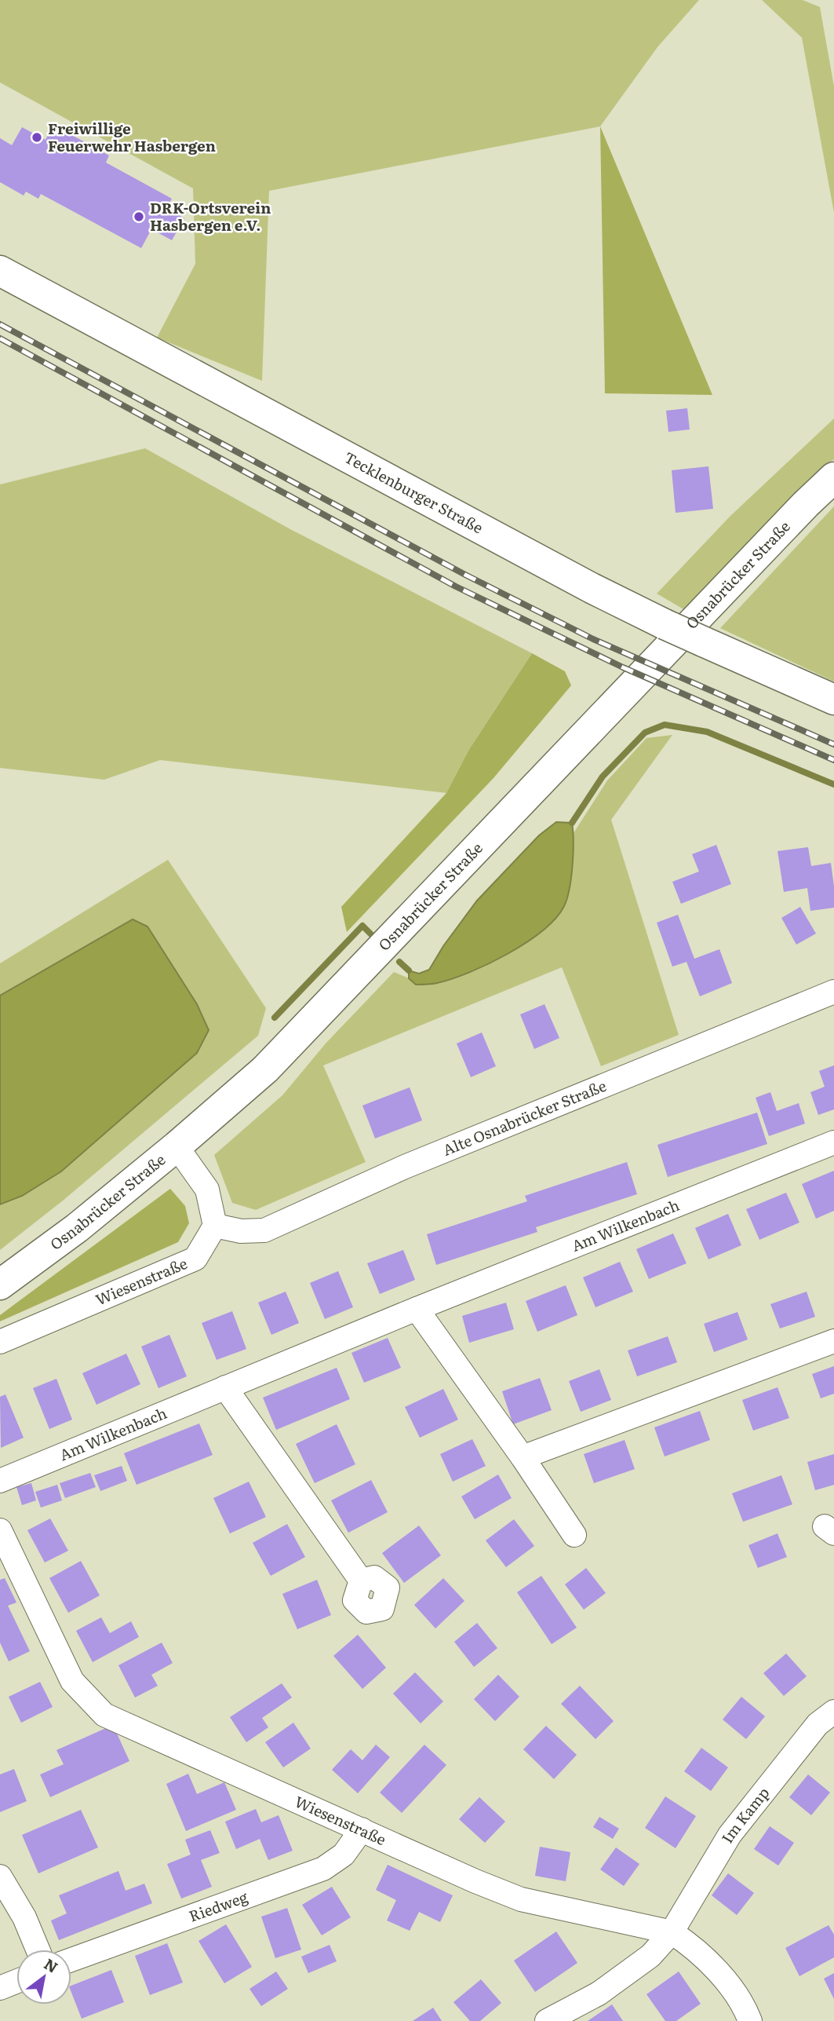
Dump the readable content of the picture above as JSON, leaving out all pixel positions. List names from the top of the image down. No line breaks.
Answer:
{"streets":{"main road":["Tecklenburger Straße","Osnabrücker Straße"],"street":["Alte Osnabrücker Straße","Am Wilkenbach","Wiesenstraße","Im Kamp","Riedweg"]},"crossings":[["Alte Osnabrücker Straße","Wiesenstraße"],["Wiesenstraße","Im Kamp"],["Wiesenstraße","Riedweg"]],"places":["Freiwillige Feuerwehr Hasbergen","DRK-Ortsverein Hasbergen e.V."],"north":"top right"}
